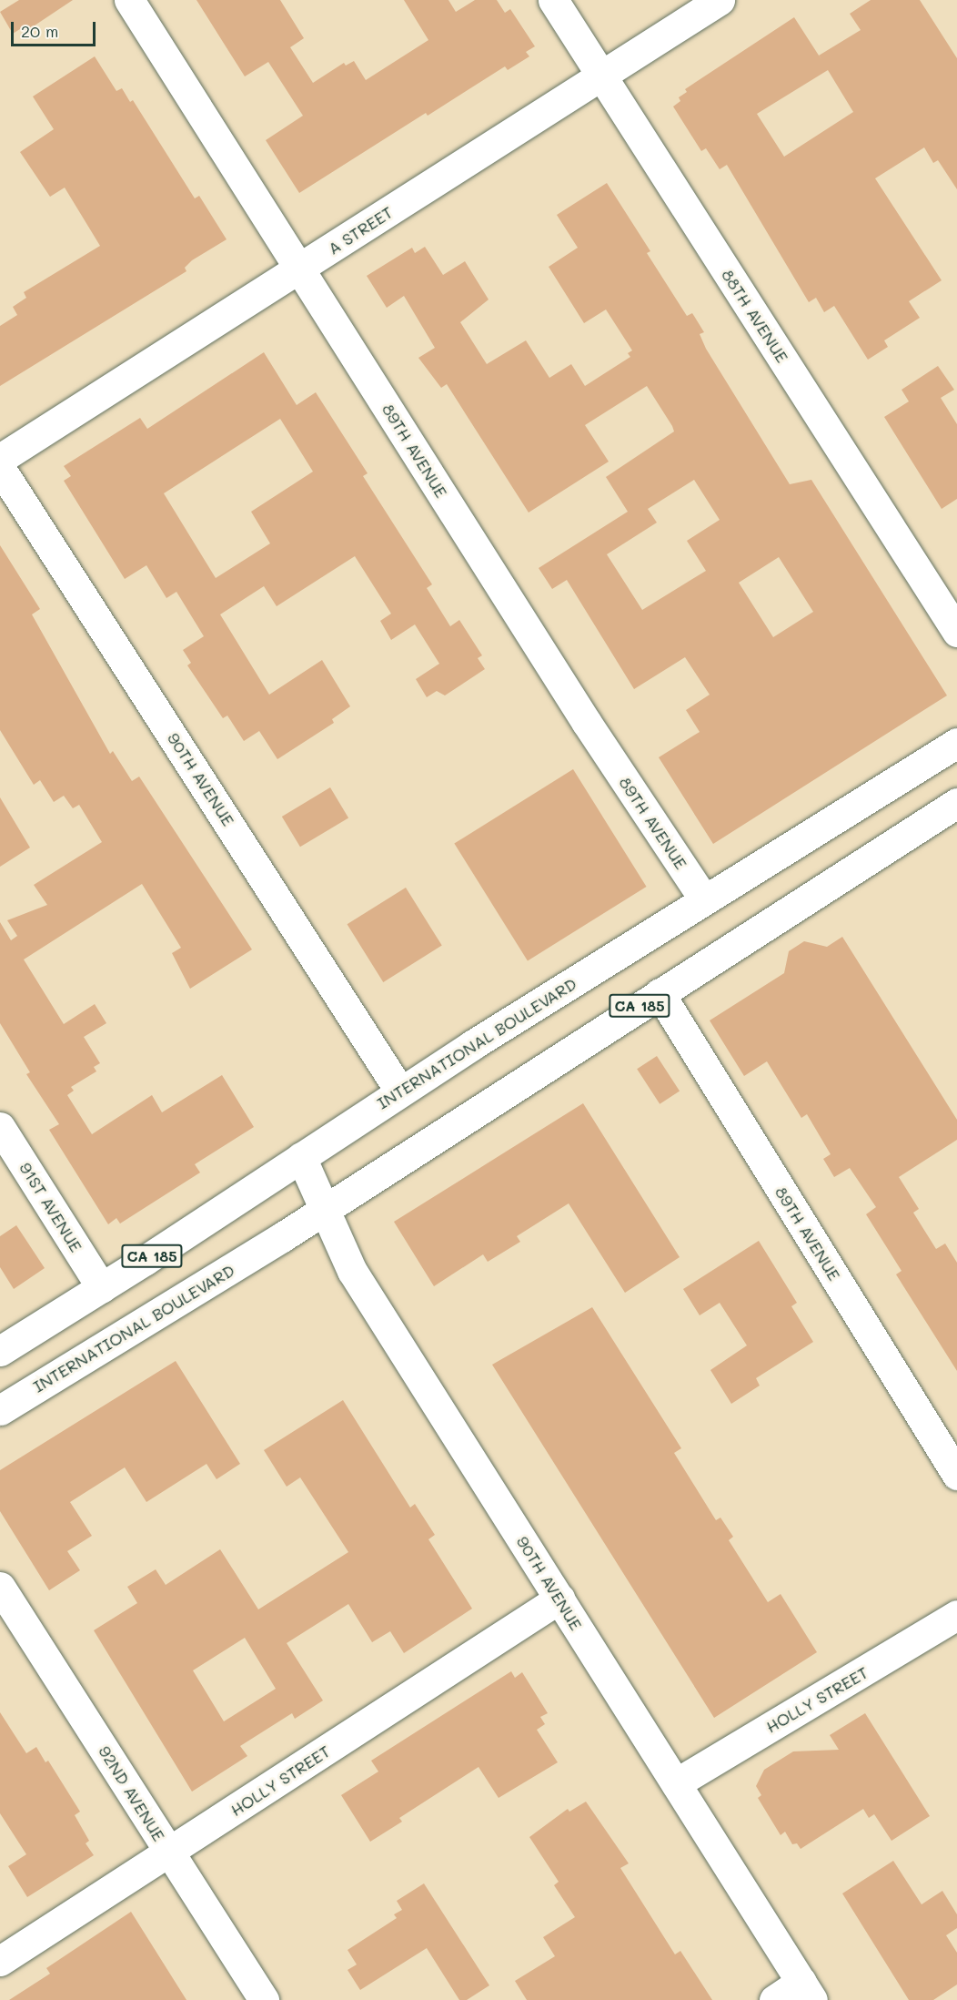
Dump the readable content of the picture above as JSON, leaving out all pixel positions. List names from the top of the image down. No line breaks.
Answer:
{"streets":{"street":["A STREET","88TH AVENUE","89TH AVENUE","90TH AVENUE","CA 185","INTERNATIONAL BOULEVARD","91ST AVENUE","HOLLY STREET","92ND AVENUE"]},"crossings":[["A STREET","88TH AVENUE"],["A STREET","89TH AVENUE"],["89TH AVENUE","INTERNATIONAL BOULEVARD"],["90TH AVENUE","INTERNATIONAL BOULEVARD"],["90TH AVENUE","HOLLY STREET"],["INTERNATIONAL BOULEVARD","91ST AVENUE"],["HOLLY STREET","92ND AVENUE"]],"scale_bar":"20 m"}
